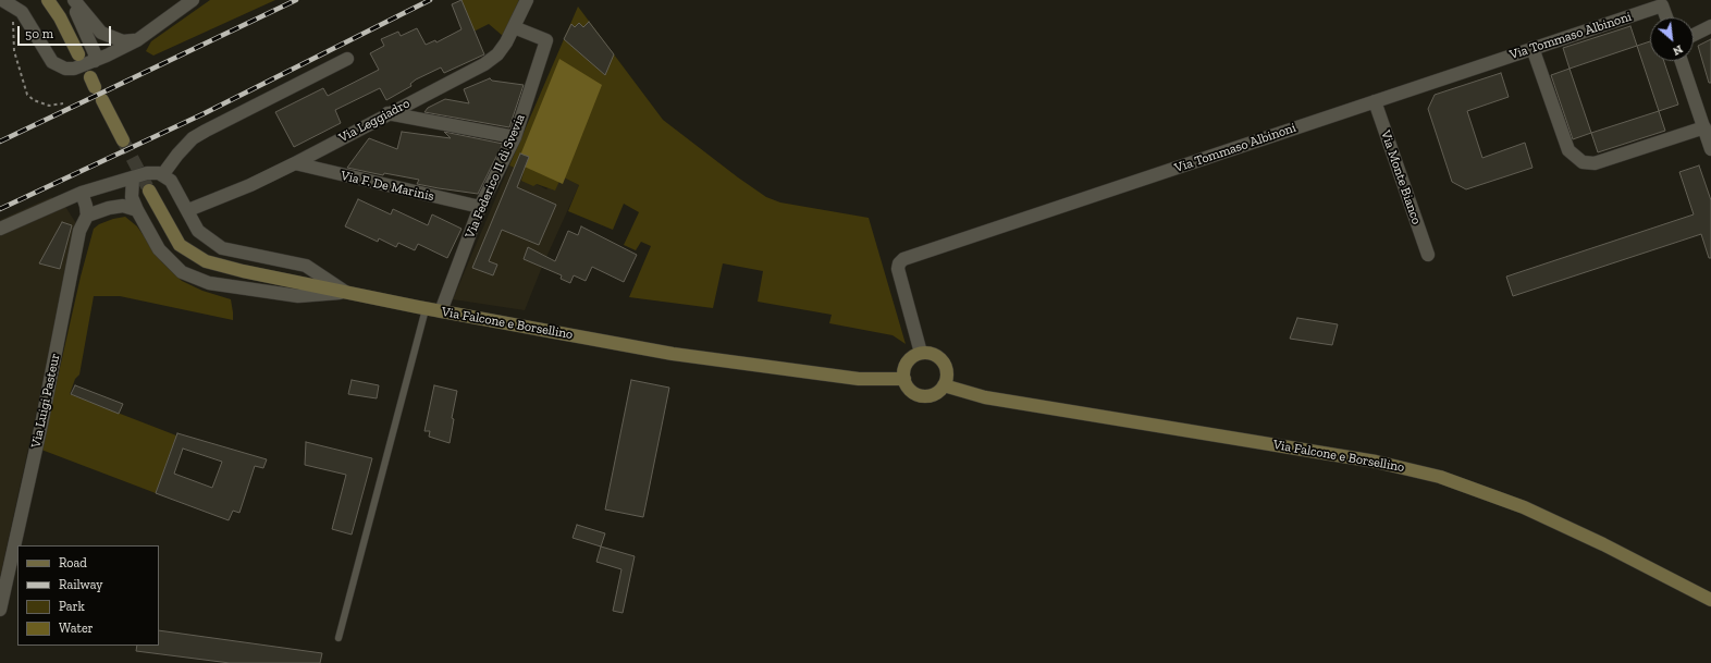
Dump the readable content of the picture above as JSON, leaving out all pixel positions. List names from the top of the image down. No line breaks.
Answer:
{"streets":{"main road":["Via Falcone e Borsellino"],"street":["Via Tommaso Albinoni","Via Leggiadro","Via Federico II di Svevia","Via Monte Bianco","Via F. De Marinis","Via Luigi Pasteur"]},"crossings":[["Via Tommaso Albinoni","Via Monte Bianco"],["Via Tommaso Albinoni","Via Falcone e Borsellino"],["Via Leggiadro","Via Federico II di Svevia"],["Via Leggiadro","Via F. De Marinis"],["Via Federico II di Svevia","Via F. De Marinis"],["Via Federico II di Svevia","Via Falcone e Borsellino"]],"legend":["Road","Railway","Park","Water"],"scale_bar":"50 m","north":"bottom right"}
